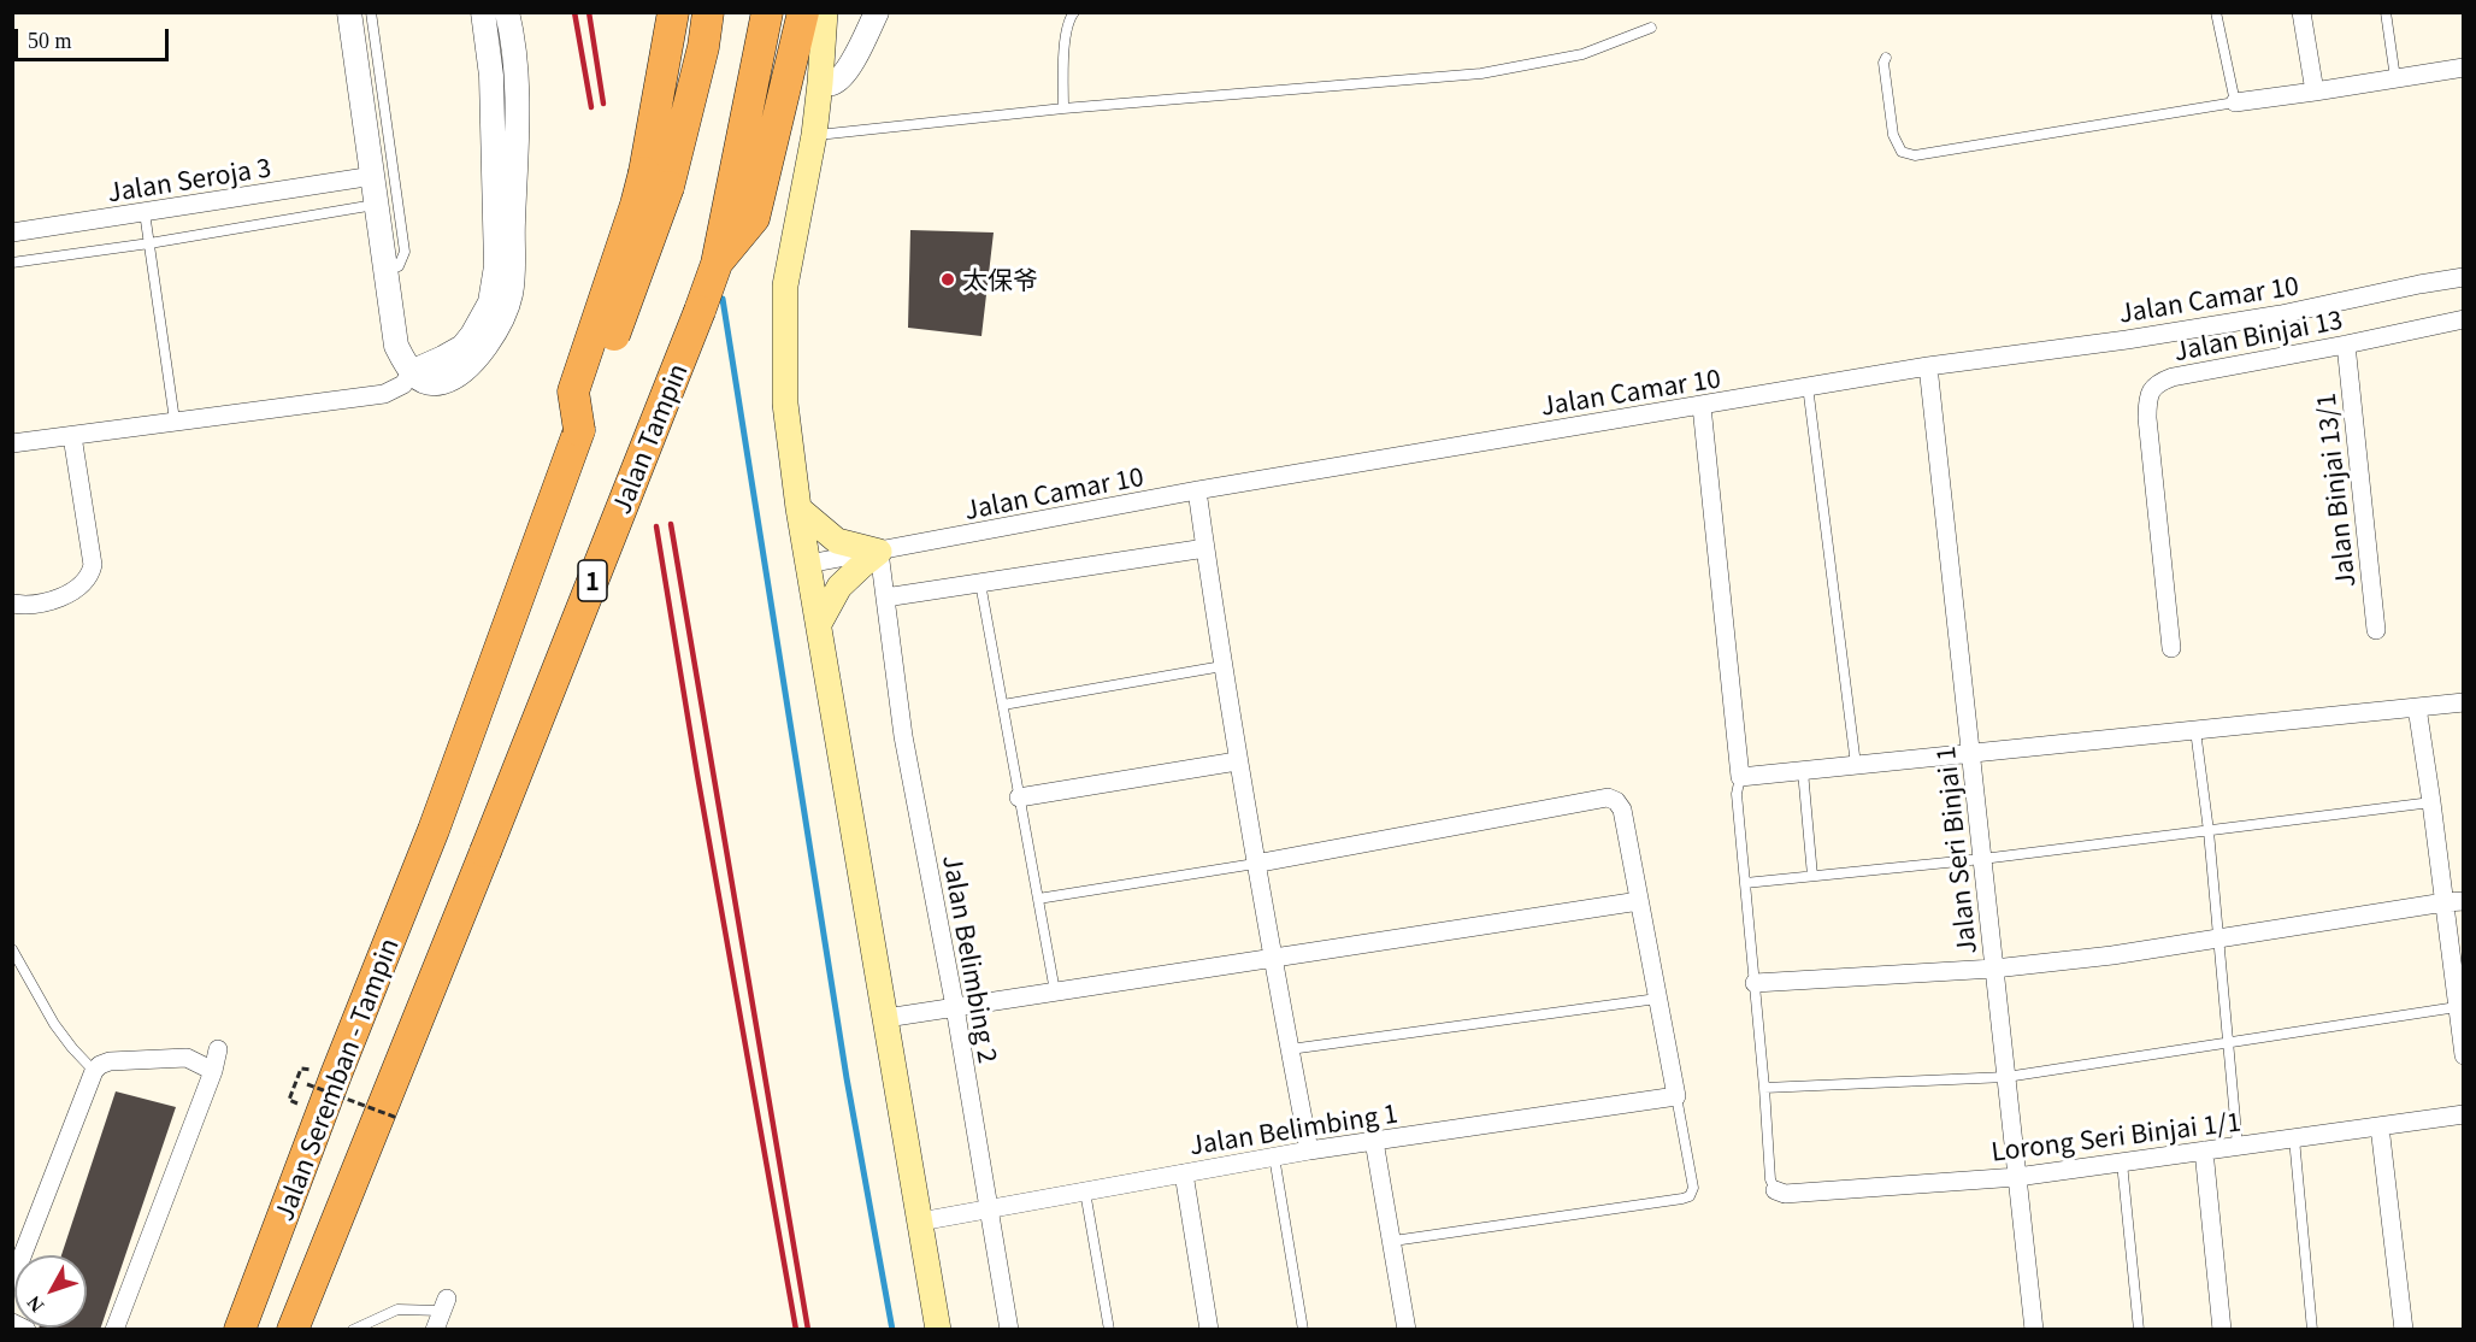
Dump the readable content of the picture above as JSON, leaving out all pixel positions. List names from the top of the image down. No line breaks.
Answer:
{"streets":{"highway":["Jalan Tampin","1","Jalan Seremban - Tampin"],"street":["Jalan Seroja 3","Jalan Camar 10","Jalan Binjai 13","Jalan Binjai 13/1","Jalan Seri Binjai 1","Jalan Belimbing 2","Jalan Belimbing 1","Lorong Seri Binjai 1/1"]},"crossings":[["Jalan Camar 10","Jalan Seri Binjai 1"],["Jalan Camar 10","Jalan Belimbing 2"],["Jalan Binjai 13","Jalan Binjai 13/1"],["Jalan Tampin","Jalan Seremban - Tampin"],["Jalan Seri Binjai 1","Lorong Seri Binjai 1/1"],["Jalan Belimbing 2","Jalan Belimbing 1"]],"places":["太保爷"],"scale_bar":"50 m","north":"bottom left"}
